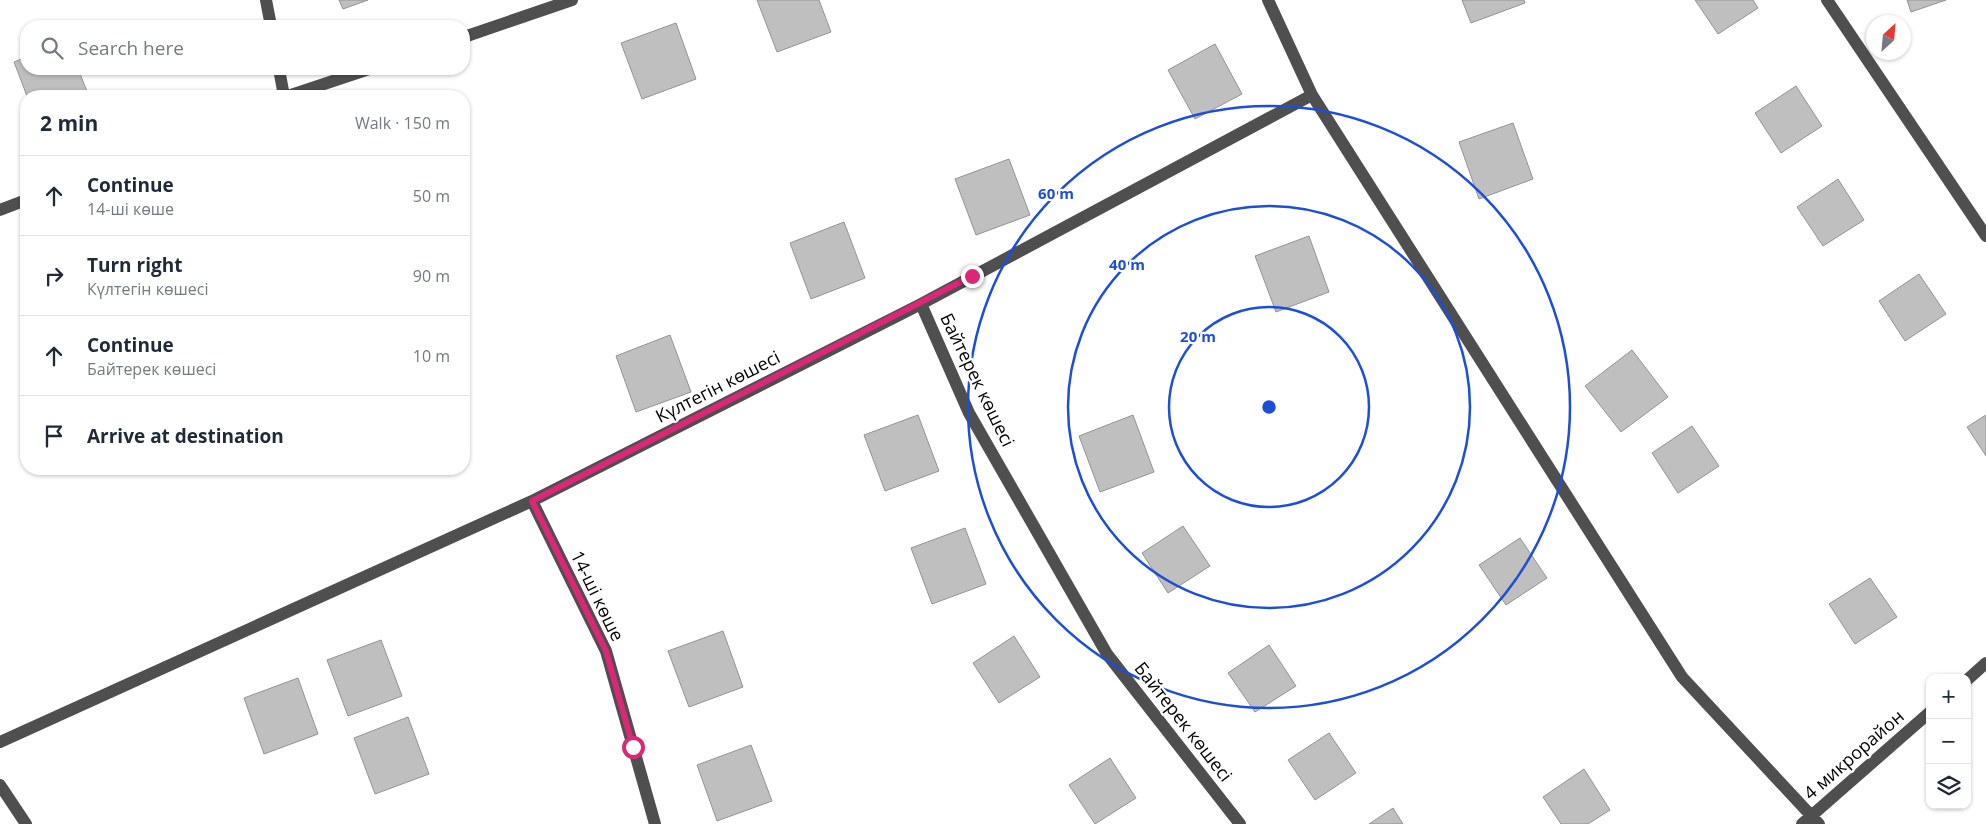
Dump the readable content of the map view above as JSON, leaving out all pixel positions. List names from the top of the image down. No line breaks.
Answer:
{"streets":{"street":["Байтерек көшесі","Күлтегін көшесі","14-ші көше","4 микрорайон"]},"crossings":[["Байтерек көшесі","Күлтегін көшесі"],["Күлтегін көшесі","14-ші көше"]],"north":"top right","page":{"search":"Search here","heading":["2 min","Walk · 150 m"],"list":[["Continue","14-ші көше","50 m"],["Turn right","Күлтегін көшесі","90 m"],["Continue","Байтерек көшесі","10 m"],"Arrive at destination"],"map_buttons":["+","−"]},"rings":["60 m","40 m","20 m"]}
